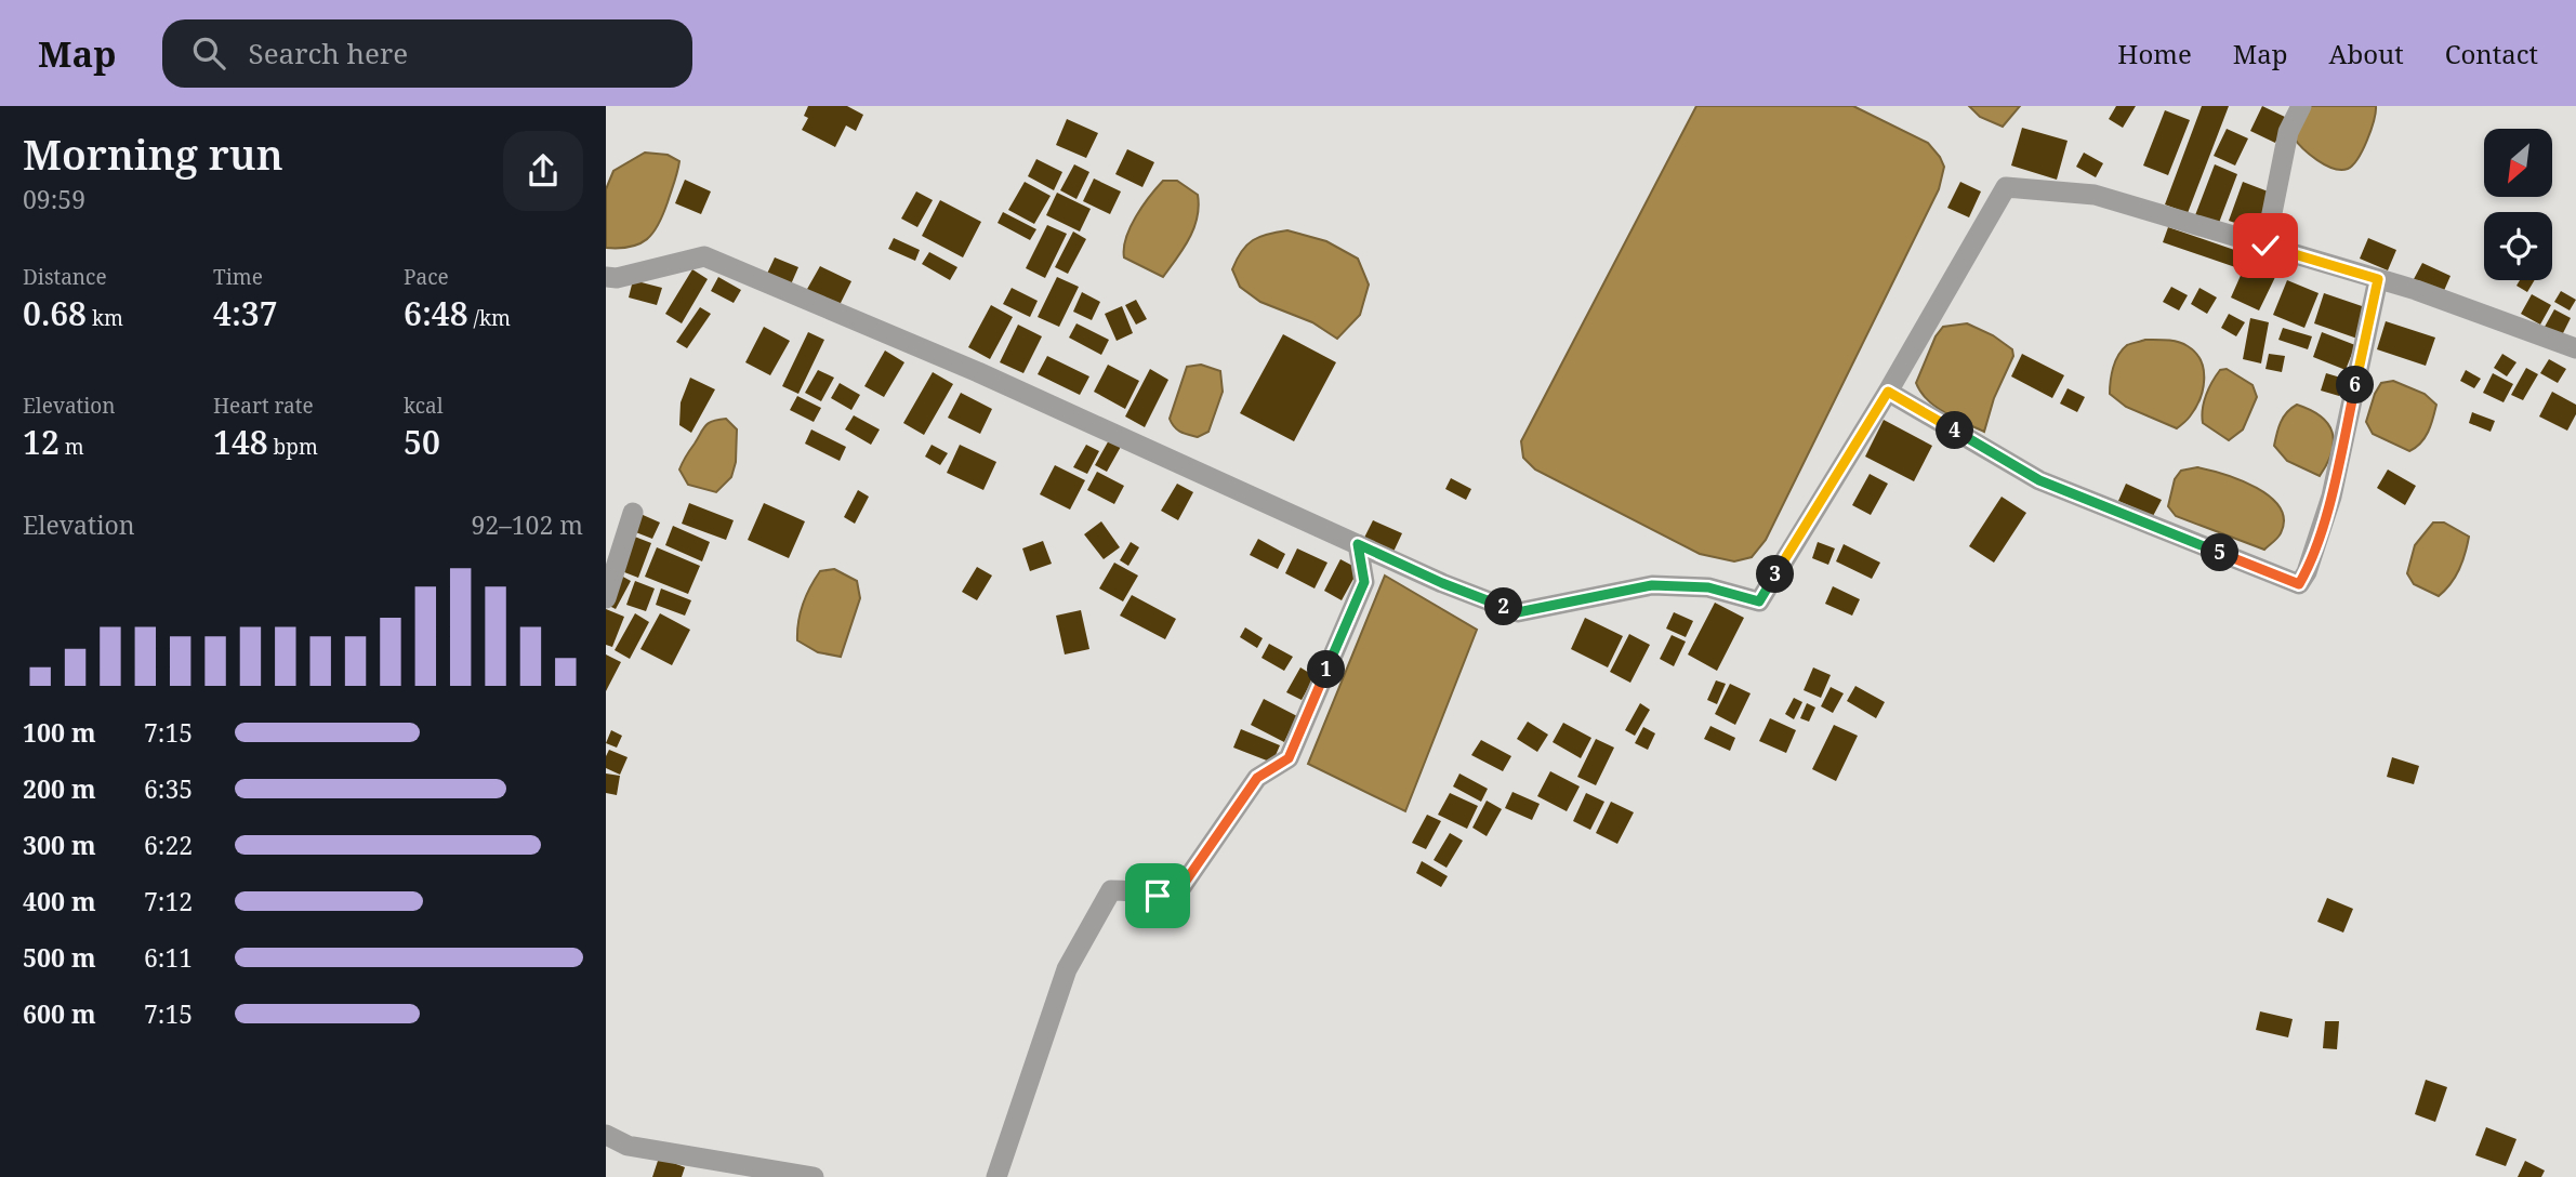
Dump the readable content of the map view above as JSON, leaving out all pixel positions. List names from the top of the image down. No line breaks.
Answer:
{"north":"bottom left","page":{"header":"Map","search":"Search here","nav":["Home","Map","About","Contact"],"heading":["Morning run","09:59"],"stats":[["Distance","0.68 km"],["Time","4:37"],["Pace","6:48 /km"],["Elevation","12 m"],["Heart rate","148 bpm"],["kcal","50"]],"pins":["6","4","5","3","2","1"],"chart":["Elevation","92–102 m"],"list":[{"name":"100 m","note":"7:15"},{"name":"200 m","note":"6:35"},{"name":"300 m","note":"6:22"},{"name":"400 m","note":"7:12"},{"name":"500 m","note":"6:11"},{"name":"600 m","note":"7:15"}]}}
